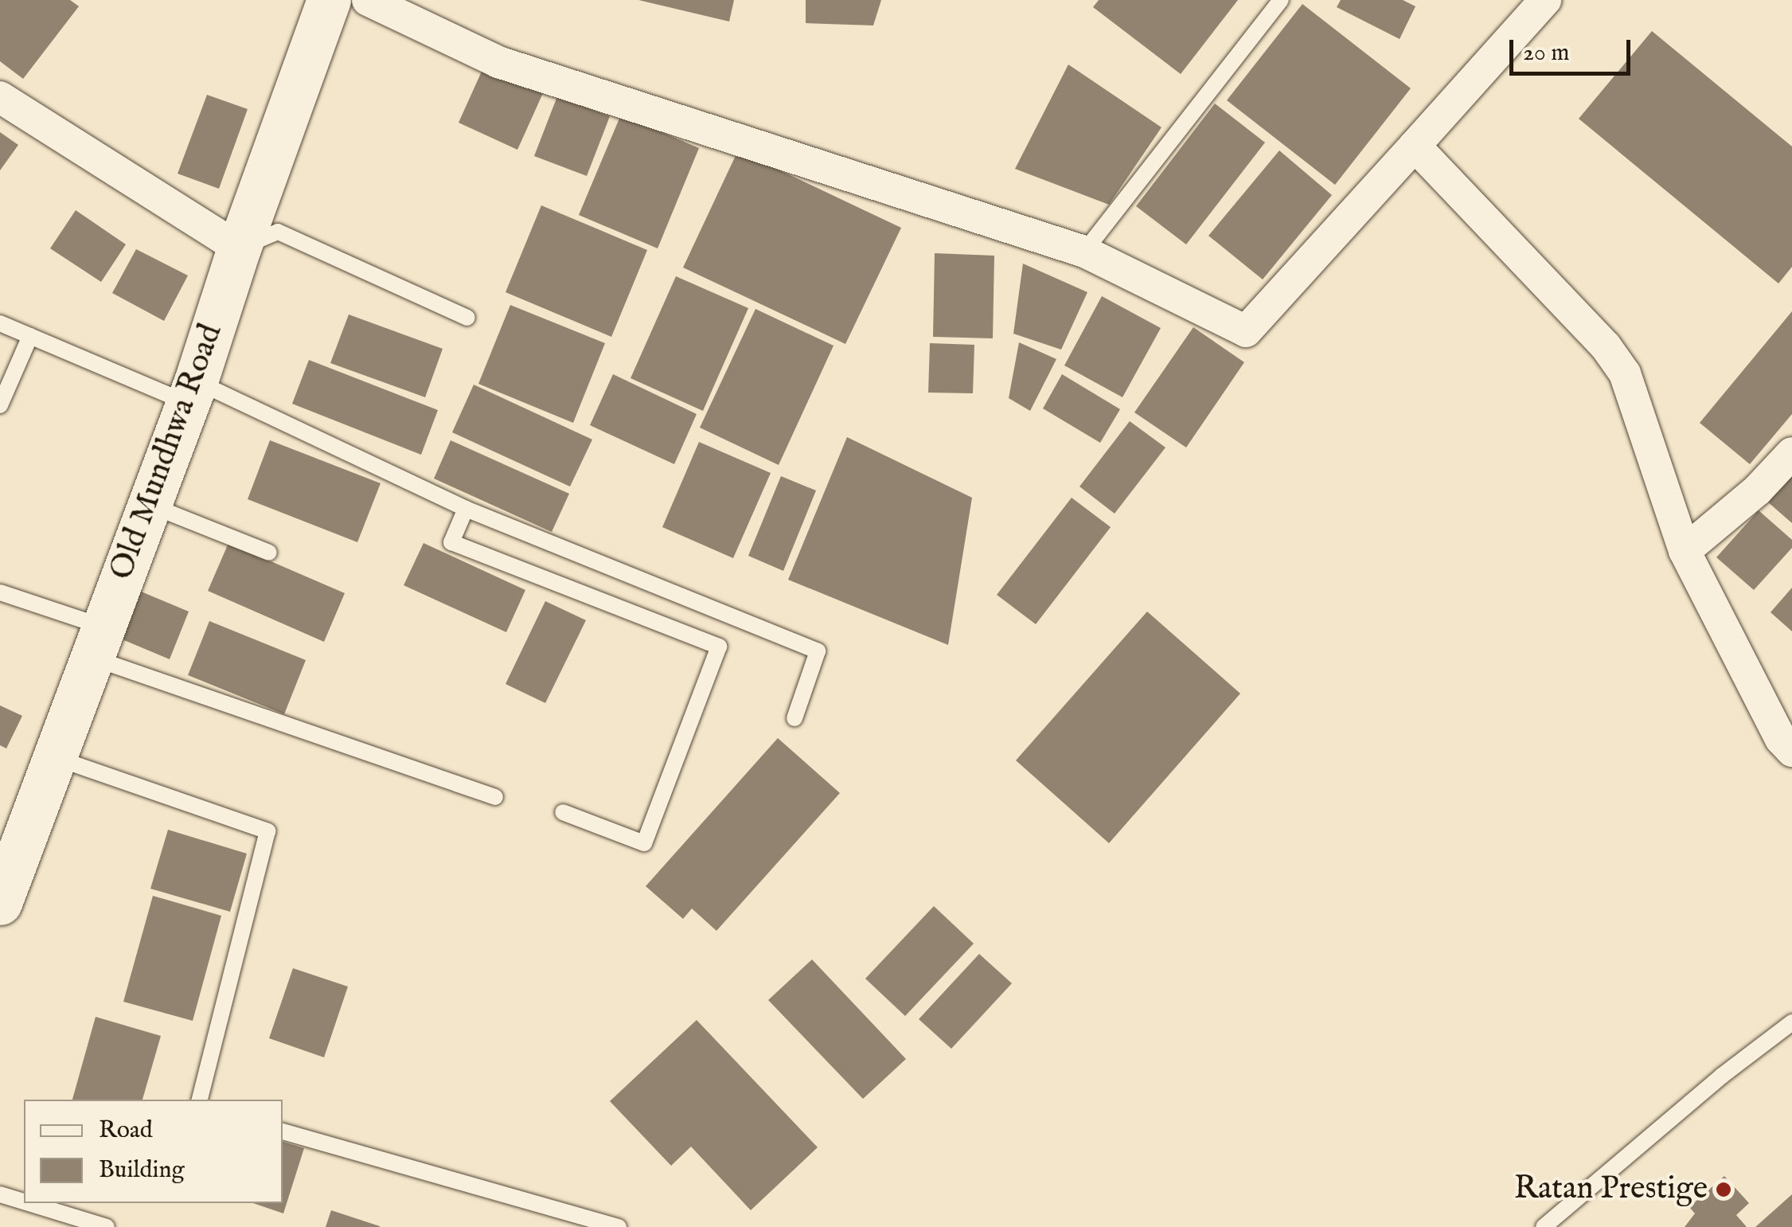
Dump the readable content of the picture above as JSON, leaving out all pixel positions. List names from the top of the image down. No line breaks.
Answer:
{"streets":{"street":["Old Mundhwa Road"]},"places":["Ratan Prestige"],"legend":["Road","Building"],"scale_bar":"20 m"}
